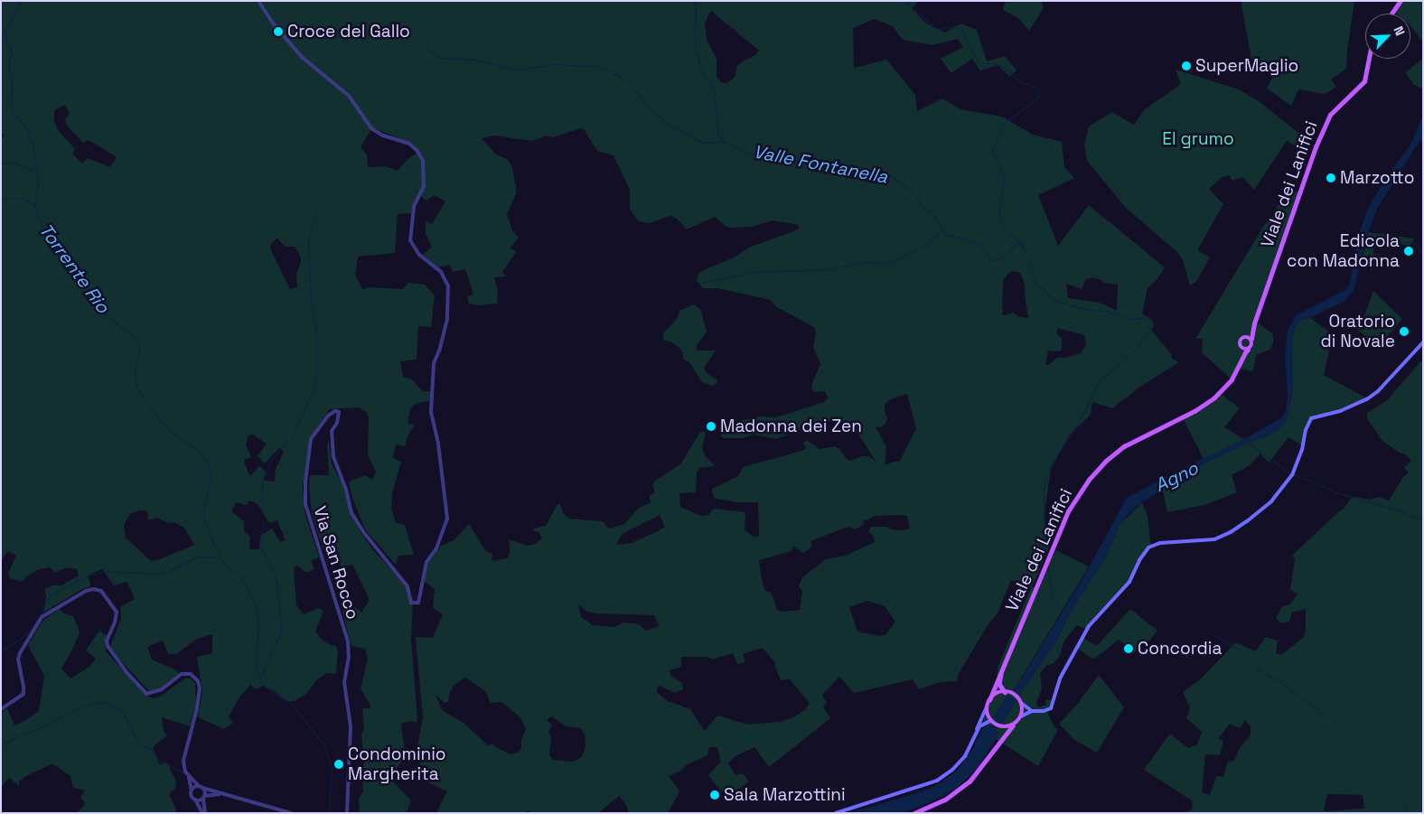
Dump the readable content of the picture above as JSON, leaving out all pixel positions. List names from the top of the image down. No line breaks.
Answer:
{"streets":{"main road":["Viale dei Lanifici"],"street":["Via San Rocco"]},"water":["Valle Fontanella","Torrente Rio","Agno"],"parks":["El grumo"],"places":["Croce del Gallo","SuperMaglio","Marzotto","Edicola con Madonna","Oratorio di Novale","Madonna dei Zen","Concordia","Condominio Margherita","Sala Marzottini"],"north":"top right"}
